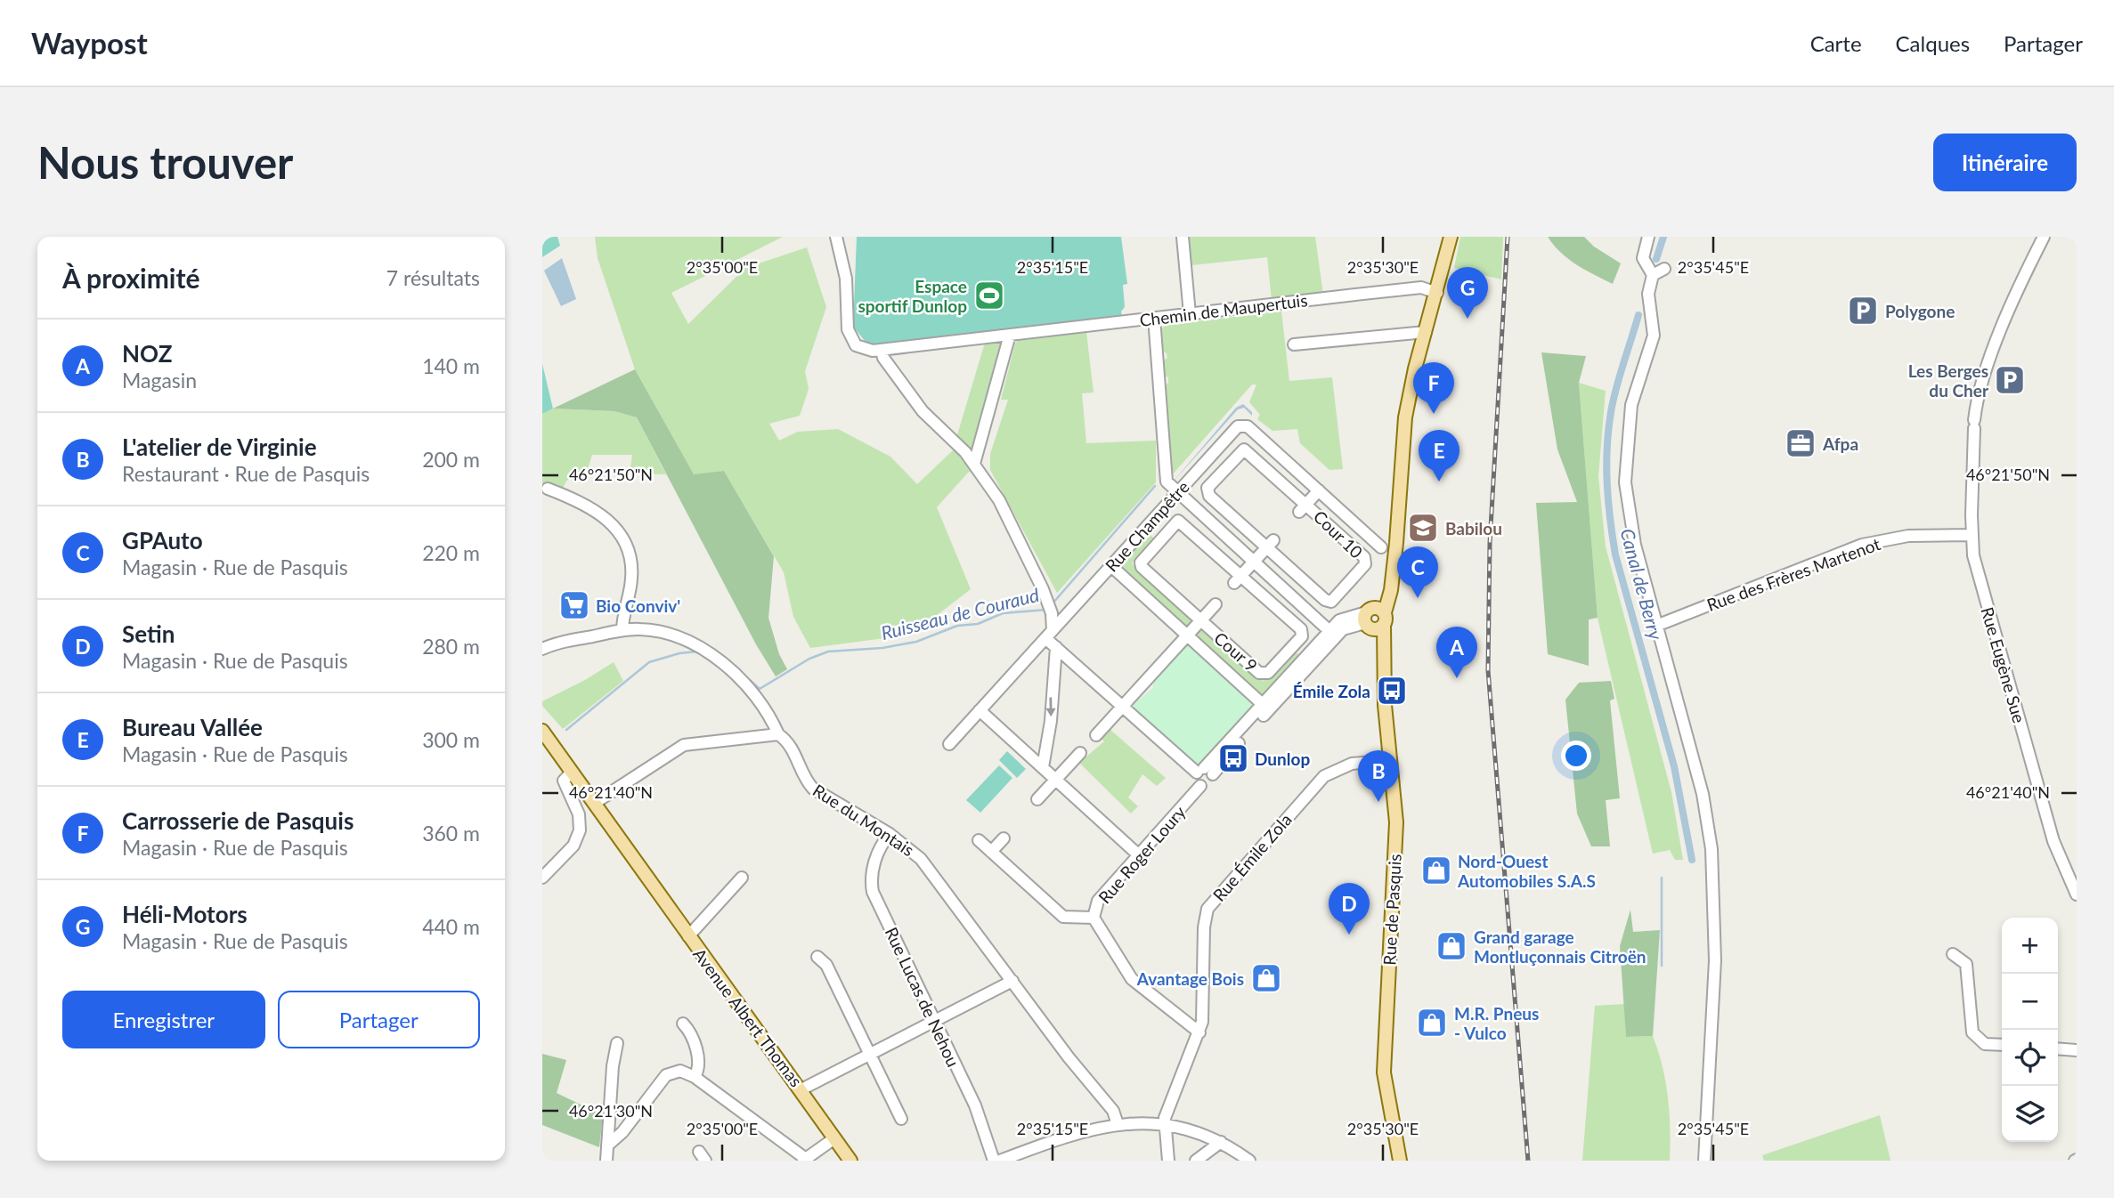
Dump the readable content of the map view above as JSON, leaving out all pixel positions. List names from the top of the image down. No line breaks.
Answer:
{"streets":{"main road":["Rue de Pasquis","Avenue Albert Thomas"],"street":["Chemin de Maupertuis","Rue Champêtre","Cour 10","Rue des Frères Martenot","Cour 9","Rue Eugène Sue","Rue du Montais","Rue Roger Loury","Rue Émile Zola","Rue Lucas de Nehou"]},"crossings":[["Rue des Frères Martenot","Rue Eugène Sue"],["Rue du Montais","Rue Lucas de Nehou"],["Rue Roger Loury","Rue Émile Zola"],["Rue Émile Zola","Rue de Pasquis"]],"water":["Canal de Berry","Ruisseau de Couraud"],"places":{"sports":["Espace sportif Dunlop"],"parking":["Polygone","Les Berges du Cher"],"office":["Afpa"],"school or university":["Babilou"],"supermarket":["Bio Conviv'"],"bus stop":["Émile Zola","Dunlop"],"shop":["Nord-Ouest Automobiles S.A.S","Grand garage Montluçonnais Citroën","Avantage Bois","M.R. Pneus - Vulco"]},"page":{"header":"Waypost","nav":["Carte","Calques","Partager"],"buttons":["Itinéraire",["Enregistrer","Partager"]],"title":"Nous trouver","heading":["À proximité","7 résultats"],"pins":["G","F","E","C","A","B","D"],"list":[{"mark":"A","name":"NOZ","note":"Magasin","value":"140 m"},{"mark":"B","name":"L'atelier de Virginie","note":"Restaurant · Rue de Pasquis","value":"200 m"},{"mark":"C","name":"GPAuto","note":"Magasin · Rue de Pasquis","value":"220 m"},{"mark":"D","name":"Setin","note":"Magasin · Rue de Pasquis","value":"280 m"},{"mark":"E","name":"Bureau Vallée","note":"Magasin · Rue de Pasquis","value":"300 m"},{"mark":"F","name":"Carrosserie de Pasquis","note":"Magasin · Rue de Pasquis","value":"360 m"},{"mark":"G","name":"Héli-Motors","note":"Magasin · Rue de Pasquis","value":"440 m"}],"map_buttons":["+","−"]},"coordinates":["2°35'00\"E","2°35'15\"E","2°35'30\"E","2°35'45\"E","46°21'50\"N","46°21'40\"N","46°21'30\"N"]}
